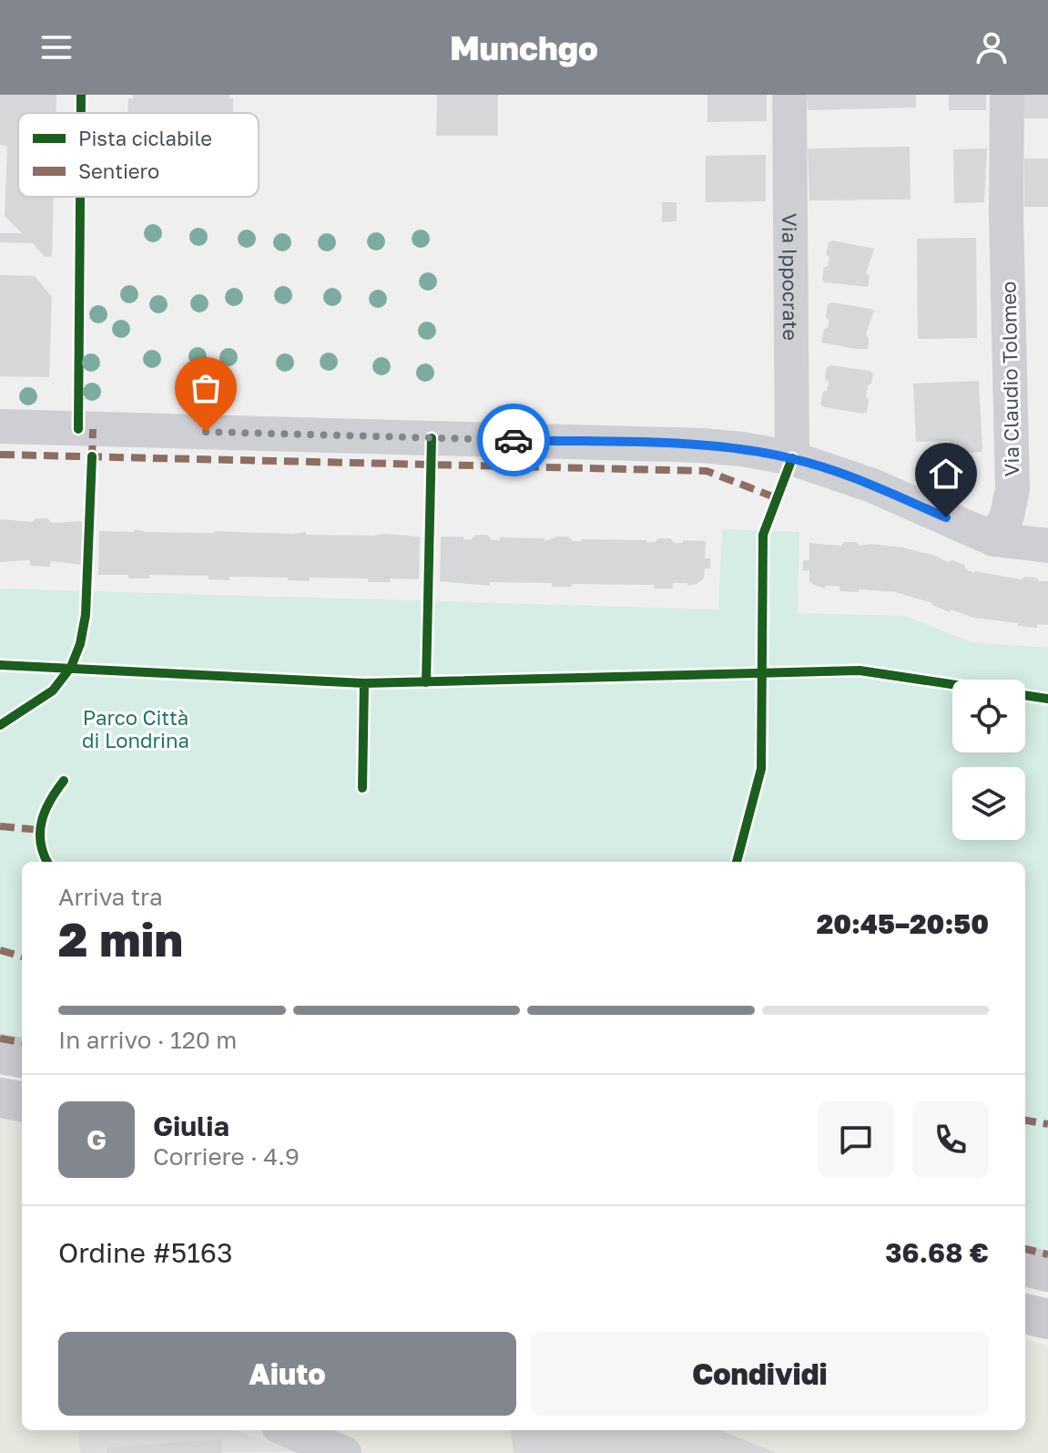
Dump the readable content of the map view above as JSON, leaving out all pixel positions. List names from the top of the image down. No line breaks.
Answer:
{"streets":{"street":["Via Ippocrate","Via Claudio Tolomeo"]},"parks":["Parco Città di Londrina"],"legend":["Pista ciclabile","Sentiero"],"page":{"header":"Munchgo","heading":["2 min","Arriva tra","20:45–20:50"],"panel":["Giulia","Corriere · 4.9","Ordine #5163","36.68 €"],"bar":"In arrivo · 120 m","round":"G","buttons":["Aiuto","Condividi"]}}
